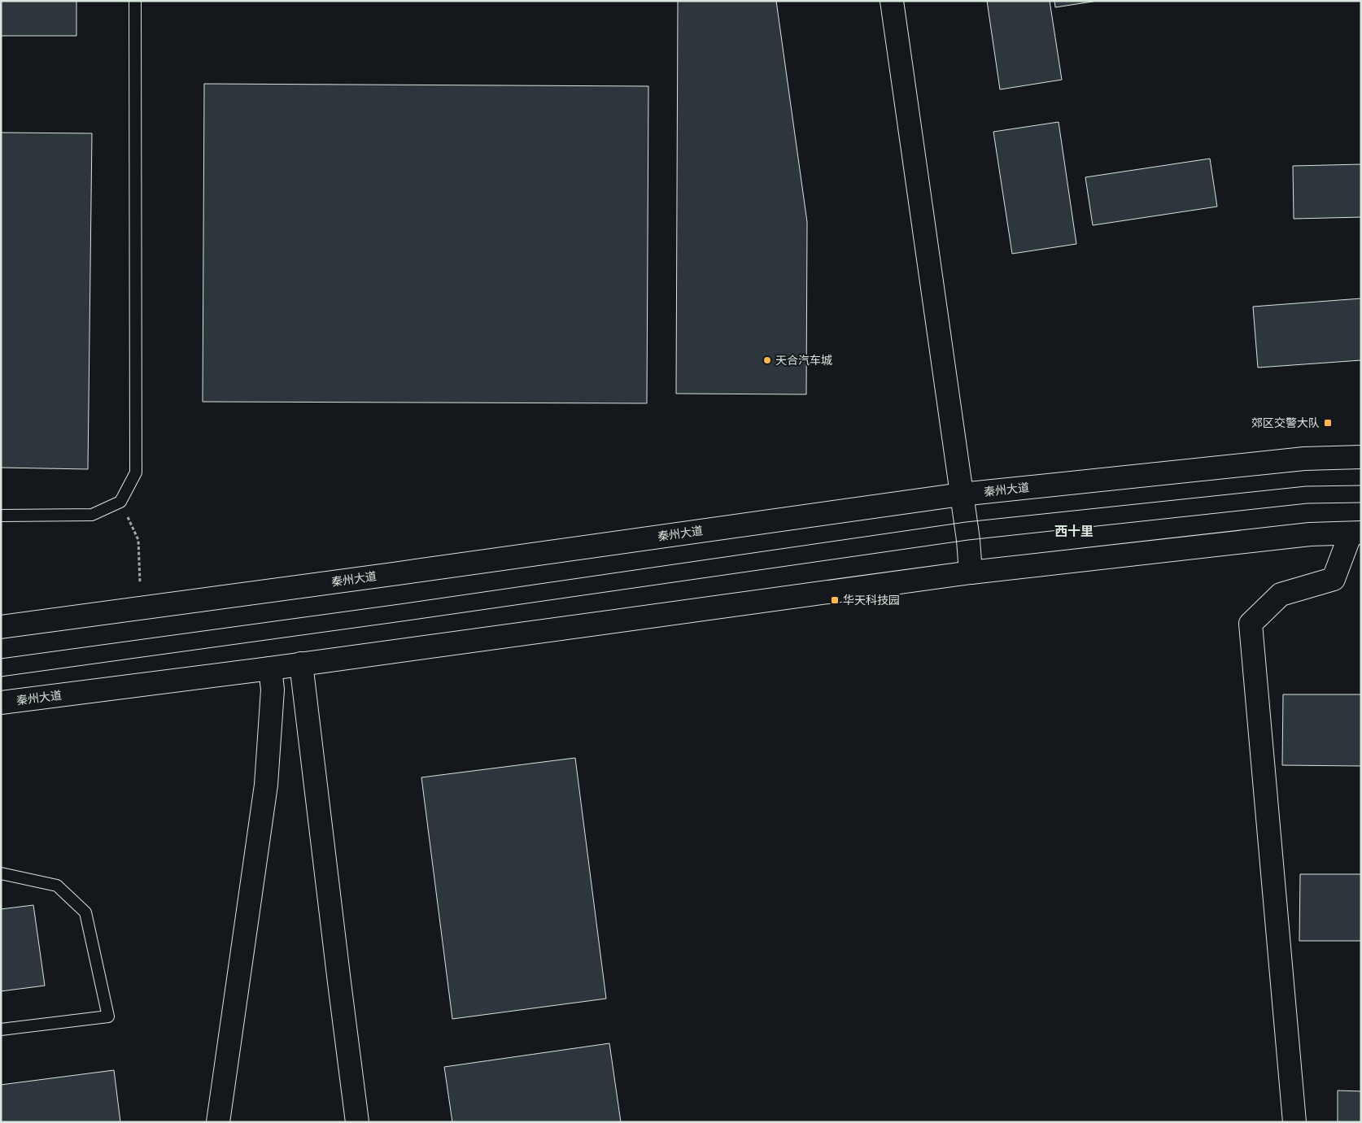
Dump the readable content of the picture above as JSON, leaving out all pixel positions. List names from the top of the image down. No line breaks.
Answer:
{"streets":{"main road":["秦州大道"]},"districts":["西十里"],"places":{"other":["天合汽车城"],"transit":["郊区交警大队","华天科技园"]}}
